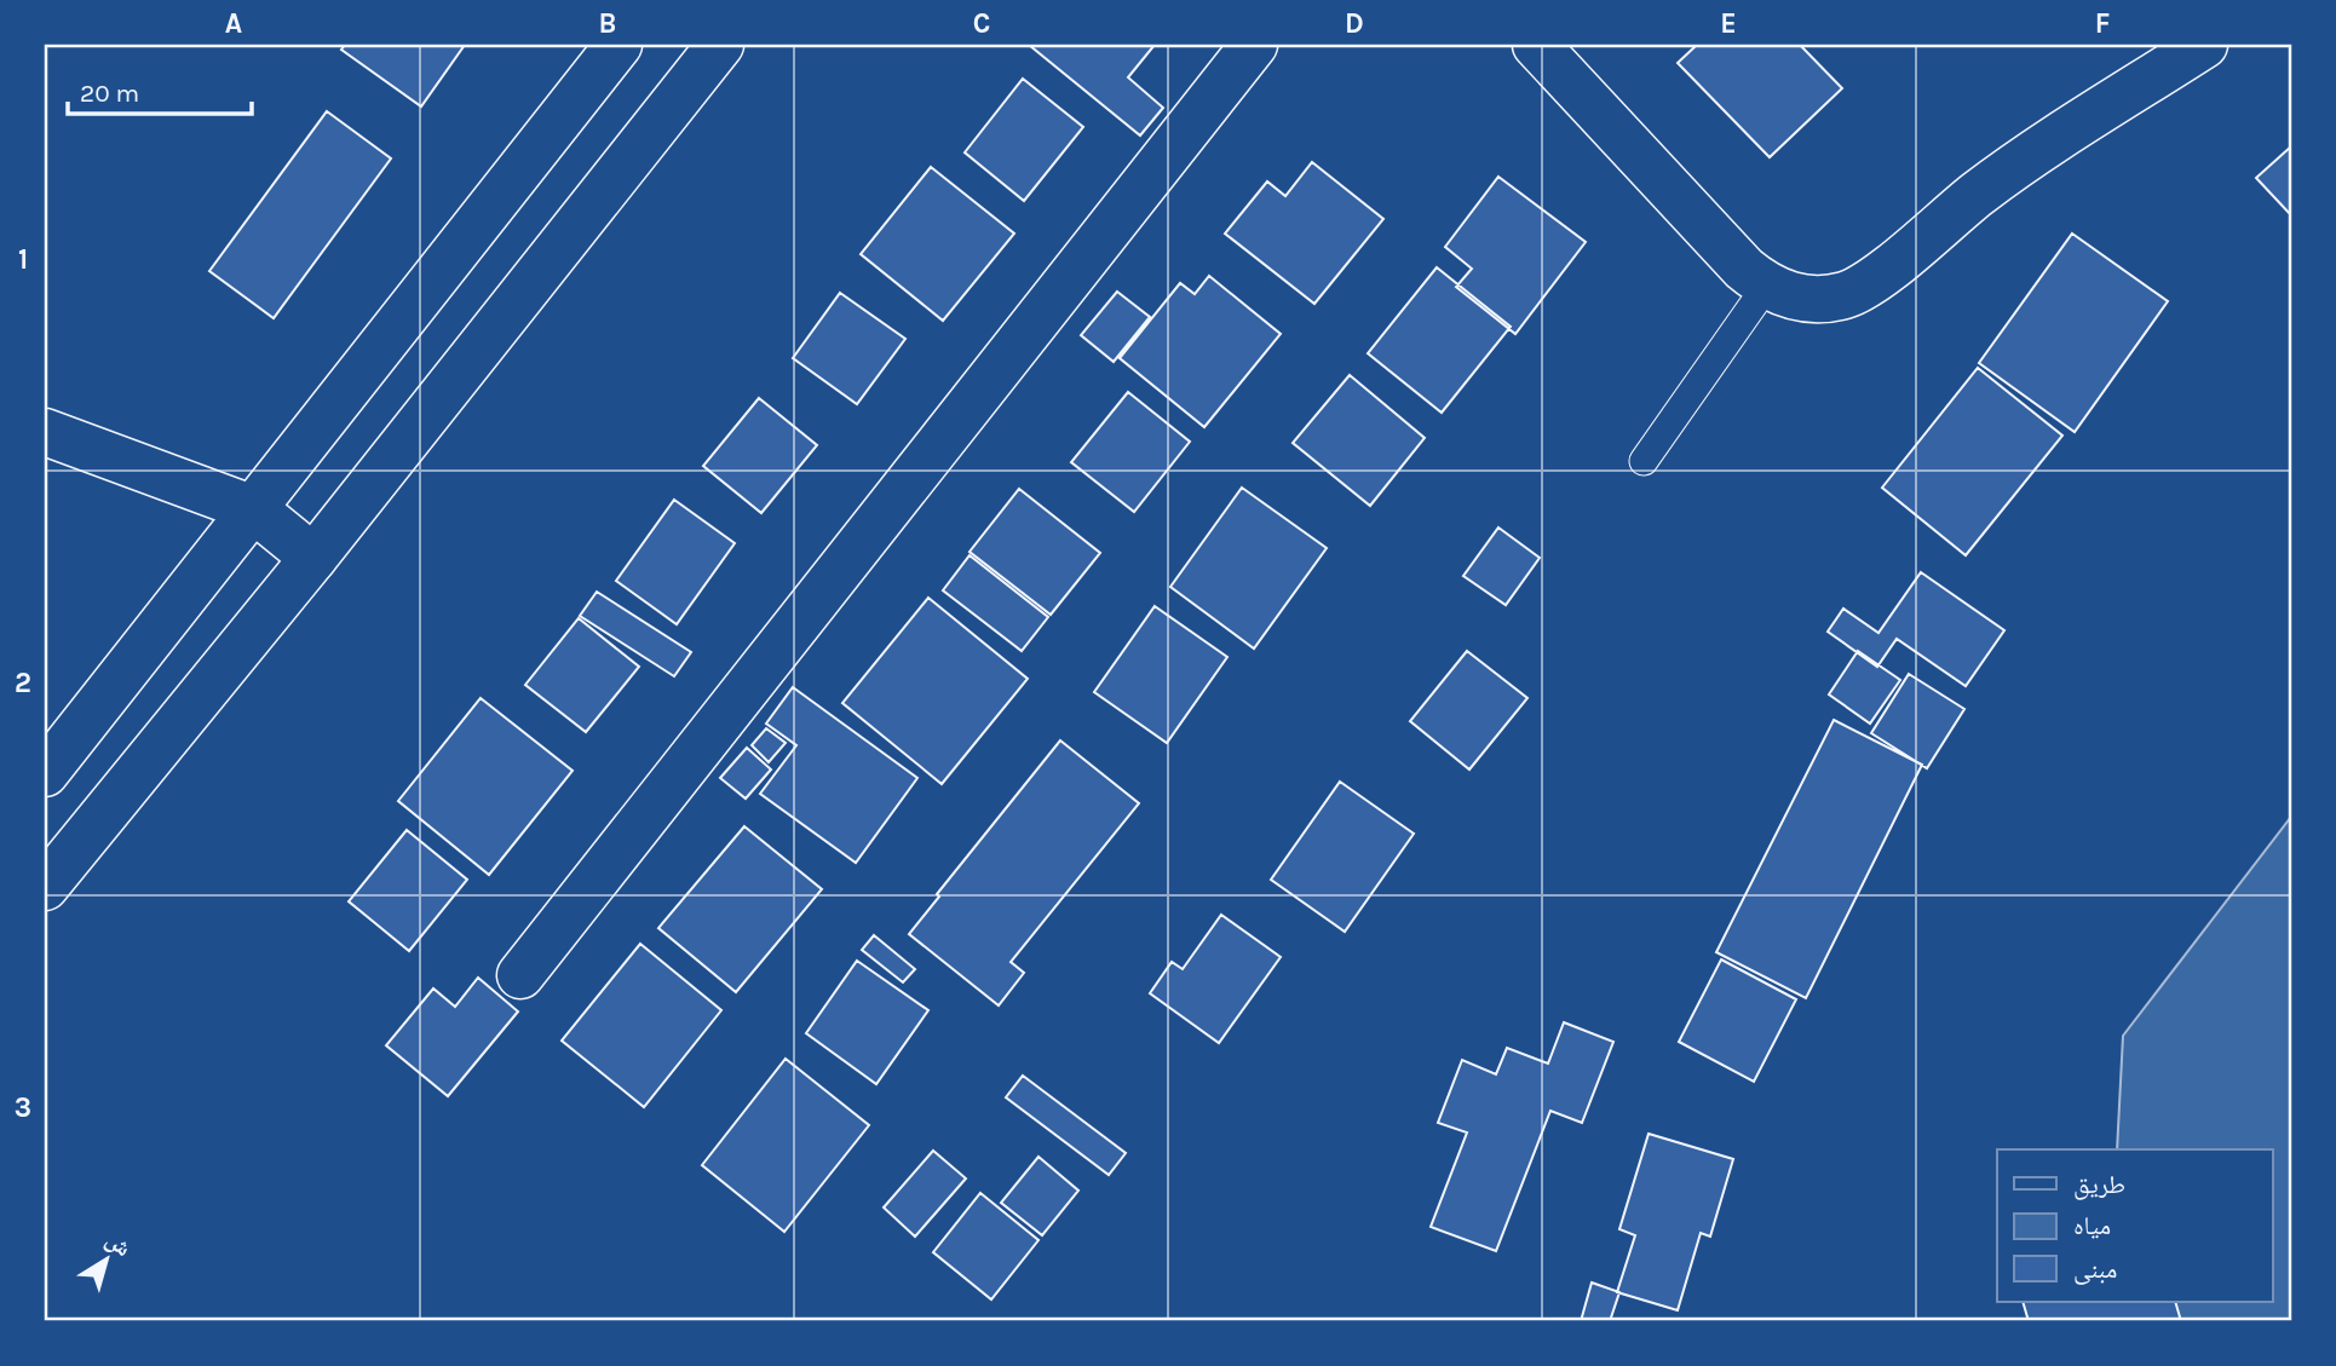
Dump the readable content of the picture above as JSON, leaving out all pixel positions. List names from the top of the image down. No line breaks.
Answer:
{"legend":["طريق","مياه","مبنى"],"scale_bar":"20 m","north":"top right","grid":{"columns":["A","B","C","D","E","F"],"rows":["1","2","3"]}}
